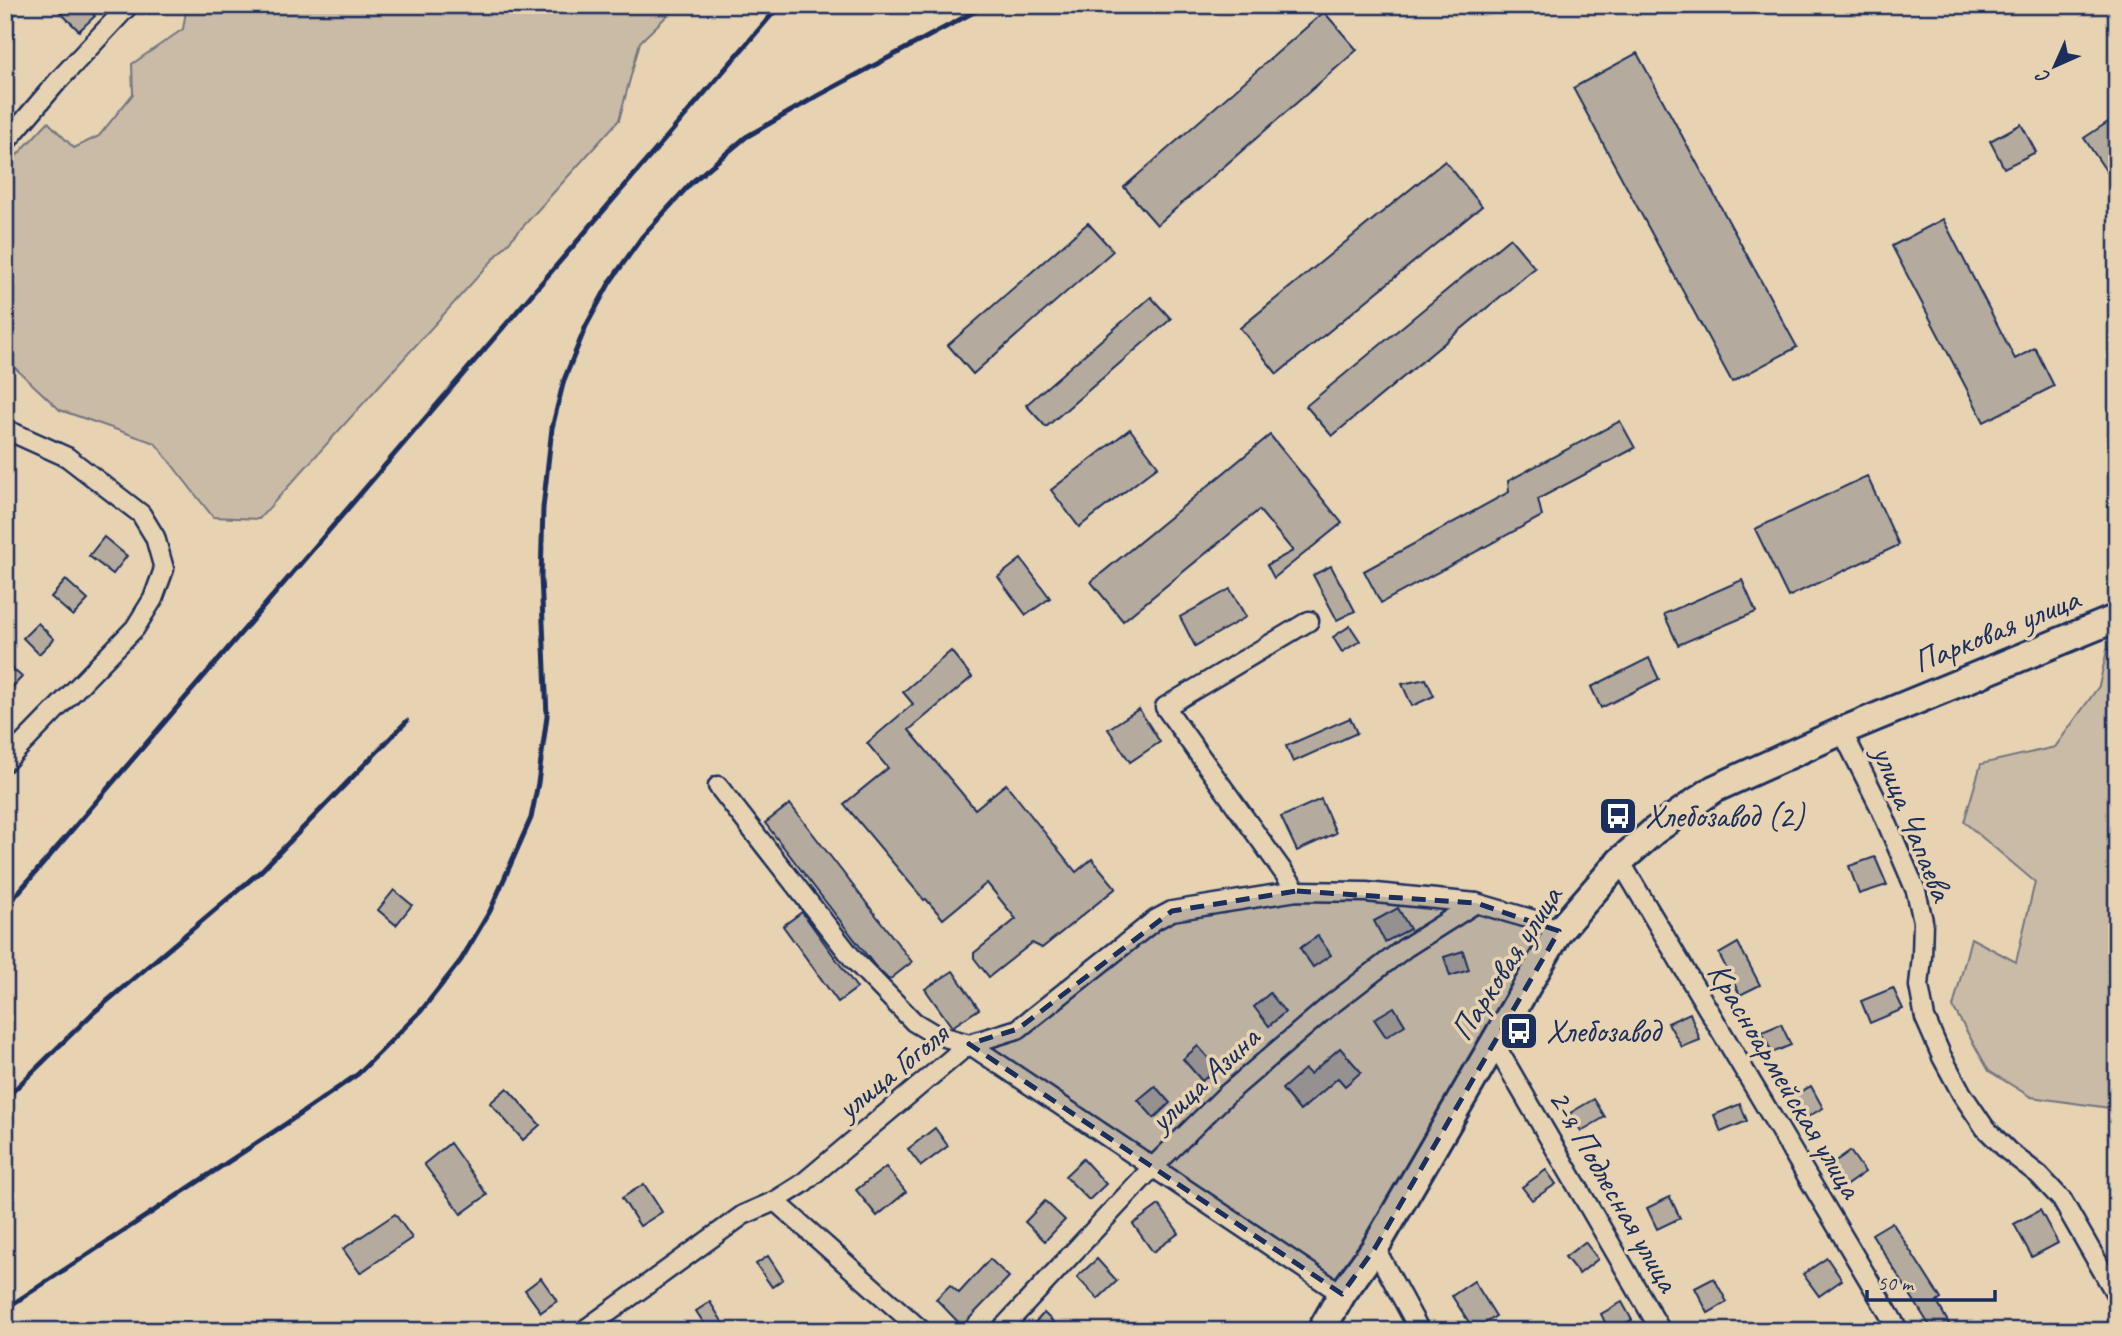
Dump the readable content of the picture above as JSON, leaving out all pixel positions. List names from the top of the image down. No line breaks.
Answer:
{"streets":{"main road":["Парковая улица"],"street":["улица Чапаева","улица Гоголя","улица Азина","Красноармейская улица","2-я Подлесная улица"]},"crossings":[["Парковая улица","улица Чапаева"],["Парковая улица","улица Гоголя"],["Парковая улица","Красноармейская улица"],["Парковая улица","2-я Подлесная улица"],["улица Гоголя","улица Азина"]],"places":{"bus stop":["Хлебозавод (2)","Хлебозавод"]},"scale_bar":"50 m","north":"bottom left"}
